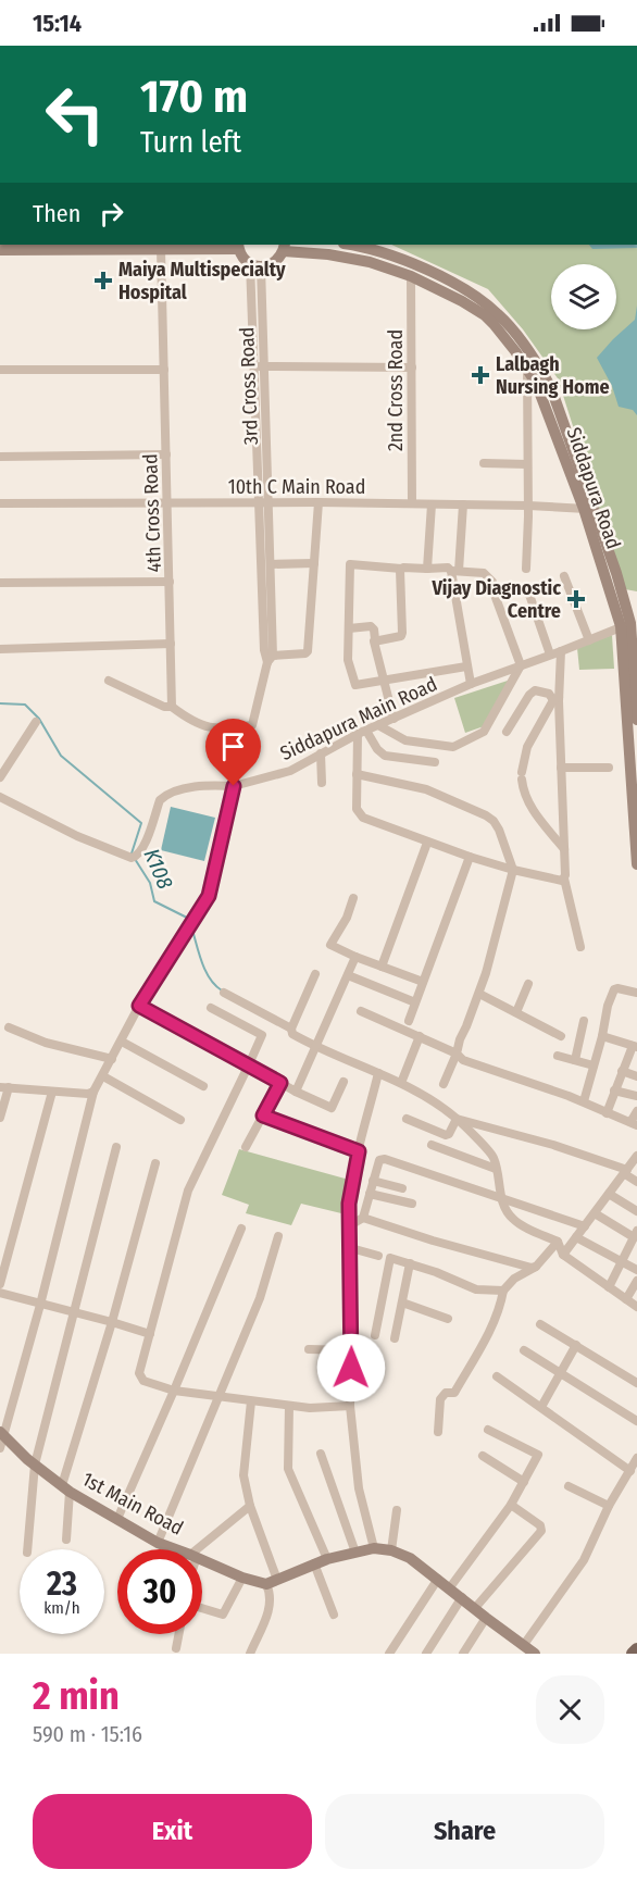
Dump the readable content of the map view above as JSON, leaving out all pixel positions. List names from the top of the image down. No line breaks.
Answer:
{"streets":{"main road":["Siddapura Road","1st Main Road"],"street":["3rd Cross Road","2nd Cross Road","10th C Main Road","4th Cross Road","Siddapura Main Road"]},"crossings":[["3rd Cross Road","10th C Main Road"],["2nd Cross Road","10th C Main Road"],["2nd Cross Road","Siddapura Road"],["10th C Main Road","Siddapura Road"],["10th C Main Road","4th Cross Road"],["Siddapura Road","Siddapura Main Road"]],"water":["K108"],"places":{"health":["Maiya Multispecialty Hospital","Lalbagh Nursing Home","Vijay Diagnostic Centre"]},"page":{"status":"15:14","turn":["170 m","Turn left"],"then":"Then","speed":"23 km/h","limit":"30","heading":["2 min","590 m · 15:16"],"buttons":["Exit","Share"]}}
